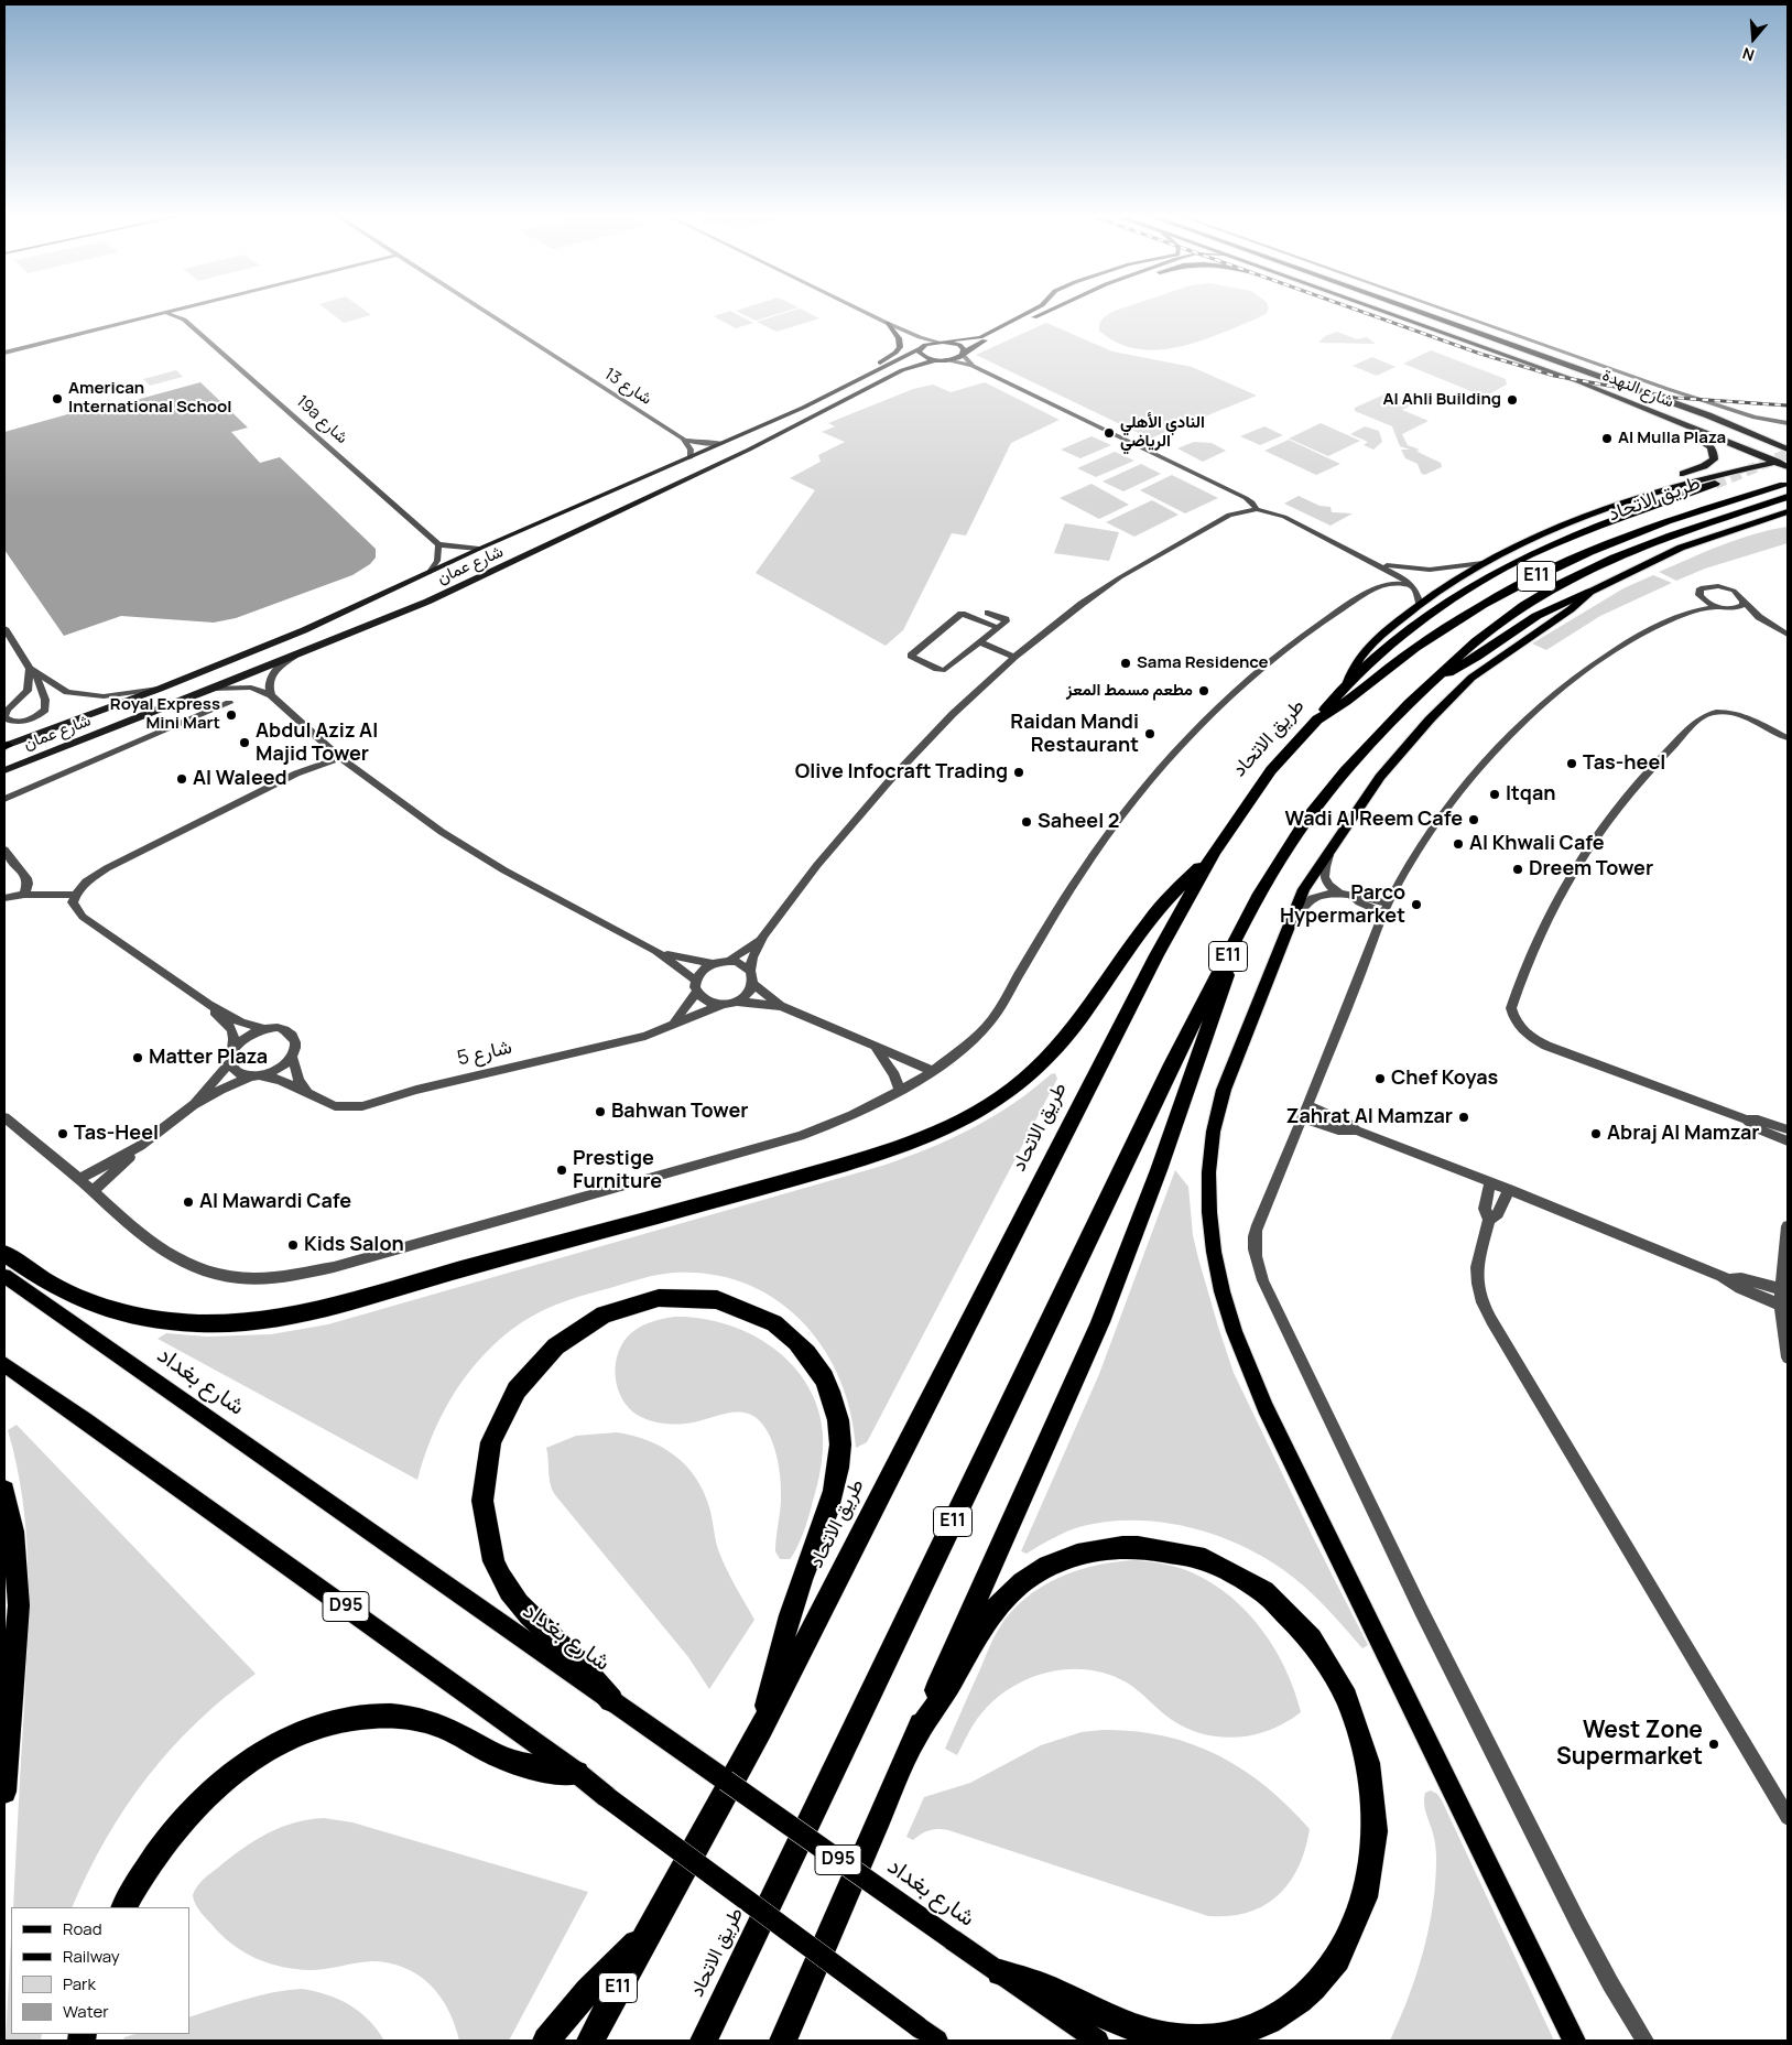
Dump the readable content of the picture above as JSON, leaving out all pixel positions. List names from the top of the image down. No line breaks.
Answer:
{"streets":{"highway":["طريق الاتحاد","E11"],"main road":["شارع النهدة","شارع بغداد","D95"],"street":["شارع 13","19a شارع","شارع عمان","شارع 5"]},"crossings":[["شارع 13","شارع عمان"],["شارع النهدة","طريق الاتحاد"],["طريق الاتحاد","E11"]],"places":["American International School","Al Ahli Building","النادي الأهلي الرياضي","Al Mulla Plaza","Sama Residence","مطعم مسمط المعز","Royal Express Mini Mart","Raidan Mandi Restaurant","Abdul Aziz Al Majid Tower","Tas-heel","Olive Infocraft Trading","Al Waleed","Itqan","Wadi Al Reem Cafe","Saheel 2","Al Khwali Cafe","Dreem Tower","Parco Hypermarket","Matter Plaza","Chef Koyas","Bahwan Tower","Zahrat Al Mamzar","Tas-Heel","Abraj Al Mamzar","Prestige Furniture","Al Mawardi Cafe","Kids Salon","West Zone Supermarket"],"legend":["Road","Railway","Park","Water"],"north":"bottom"}
